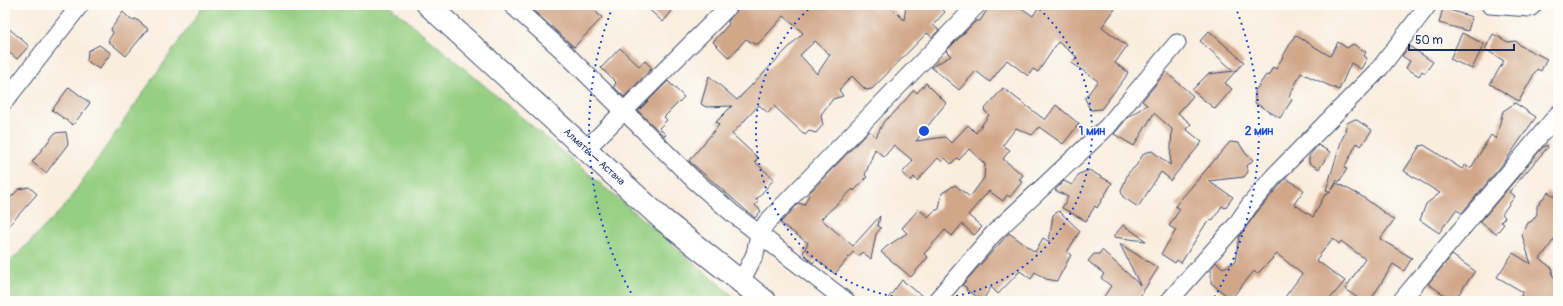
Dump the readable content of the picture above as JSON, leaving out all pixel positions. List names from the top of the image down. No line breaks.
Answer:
{"streets":{"highway":["Алматы — Астана"]},"scale_bar":"50 m","rings":["1 мин","2 мин"]}
